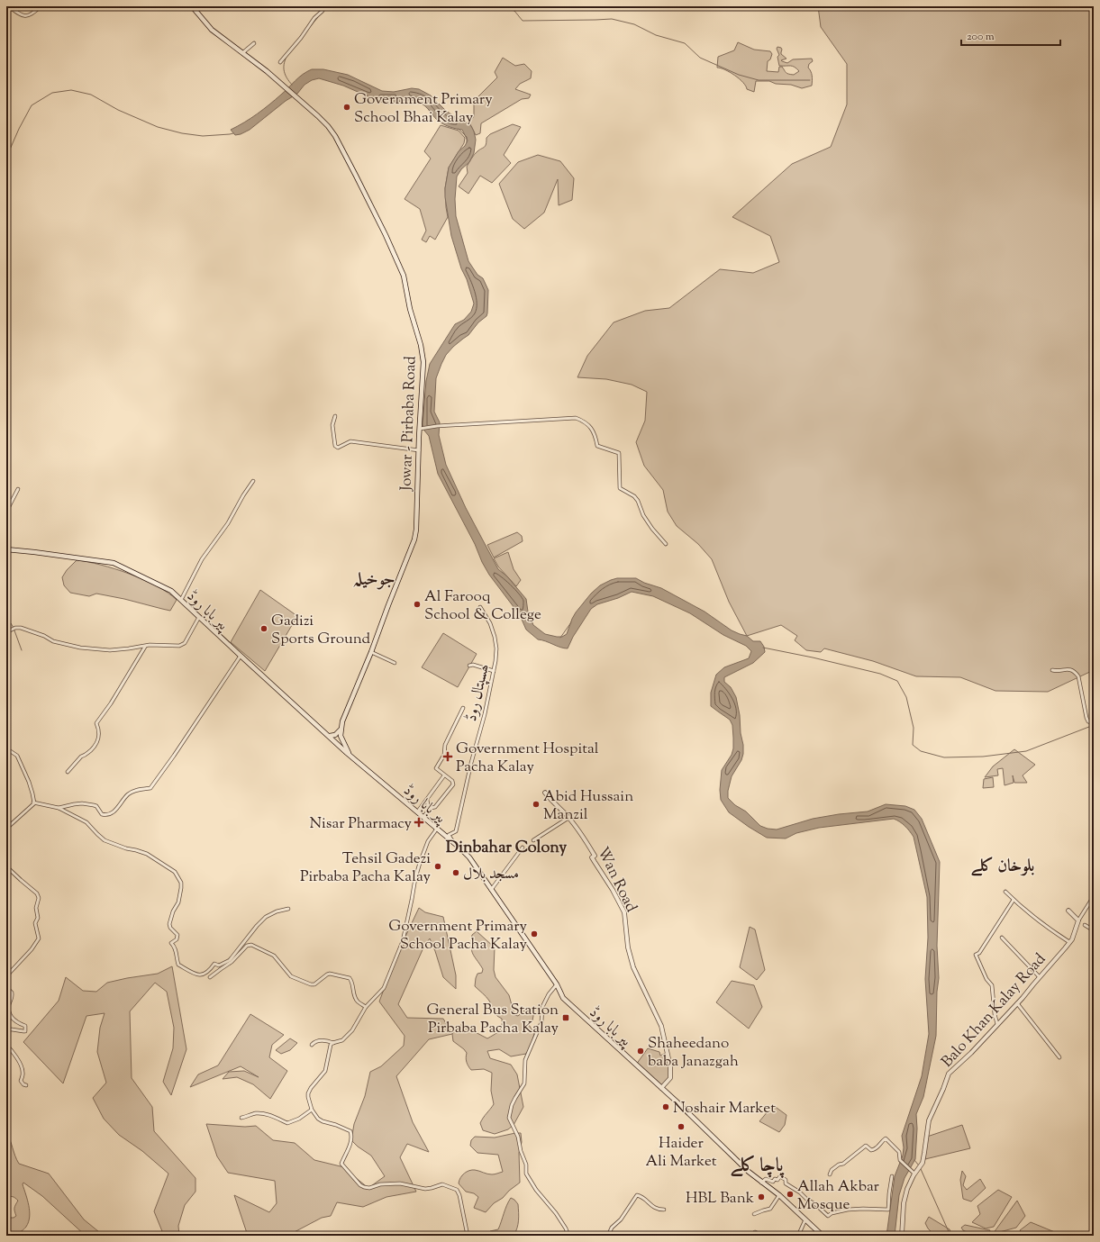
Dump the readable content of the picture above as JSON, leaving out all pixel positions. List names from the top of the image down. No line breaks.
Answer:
{"streets":{"main road":["Jowar - Pirbaba Road","پیر بابا روڈ"],"street":["ھسپتال روڈ","Wan Road","Balo Khan Kalay Road"]},"crossings":[["پیر بابا روڈ","ھسپتال روڈ"],["پیر بابا روڈ","Wan Road"]],"districts":["جوخیلہ","Dinbahar Colony","بلوخان كلے","پاچا کلے"],"places":{"other":["Government Primary School Bhai Kalay","Al Farooq School & College","Gadizi Sports Ground","Abid Hussain Manzil","Tehsil Gadezi Pirbaba Pacha Kalay","مسجد بلال","Government Primary School Pacha Kalay","Shaheedano baba Janazgah","Noshair Market","Haider Ali Market","Allah Akbar Mosque","HBL Bank"],"health":["Government Hospital Pacha Kalay","Nisar Pharmacy"],"transit":["General Bus Station Pirbaba Pacha Kalay"]},"scale_bar":"200 m"}
